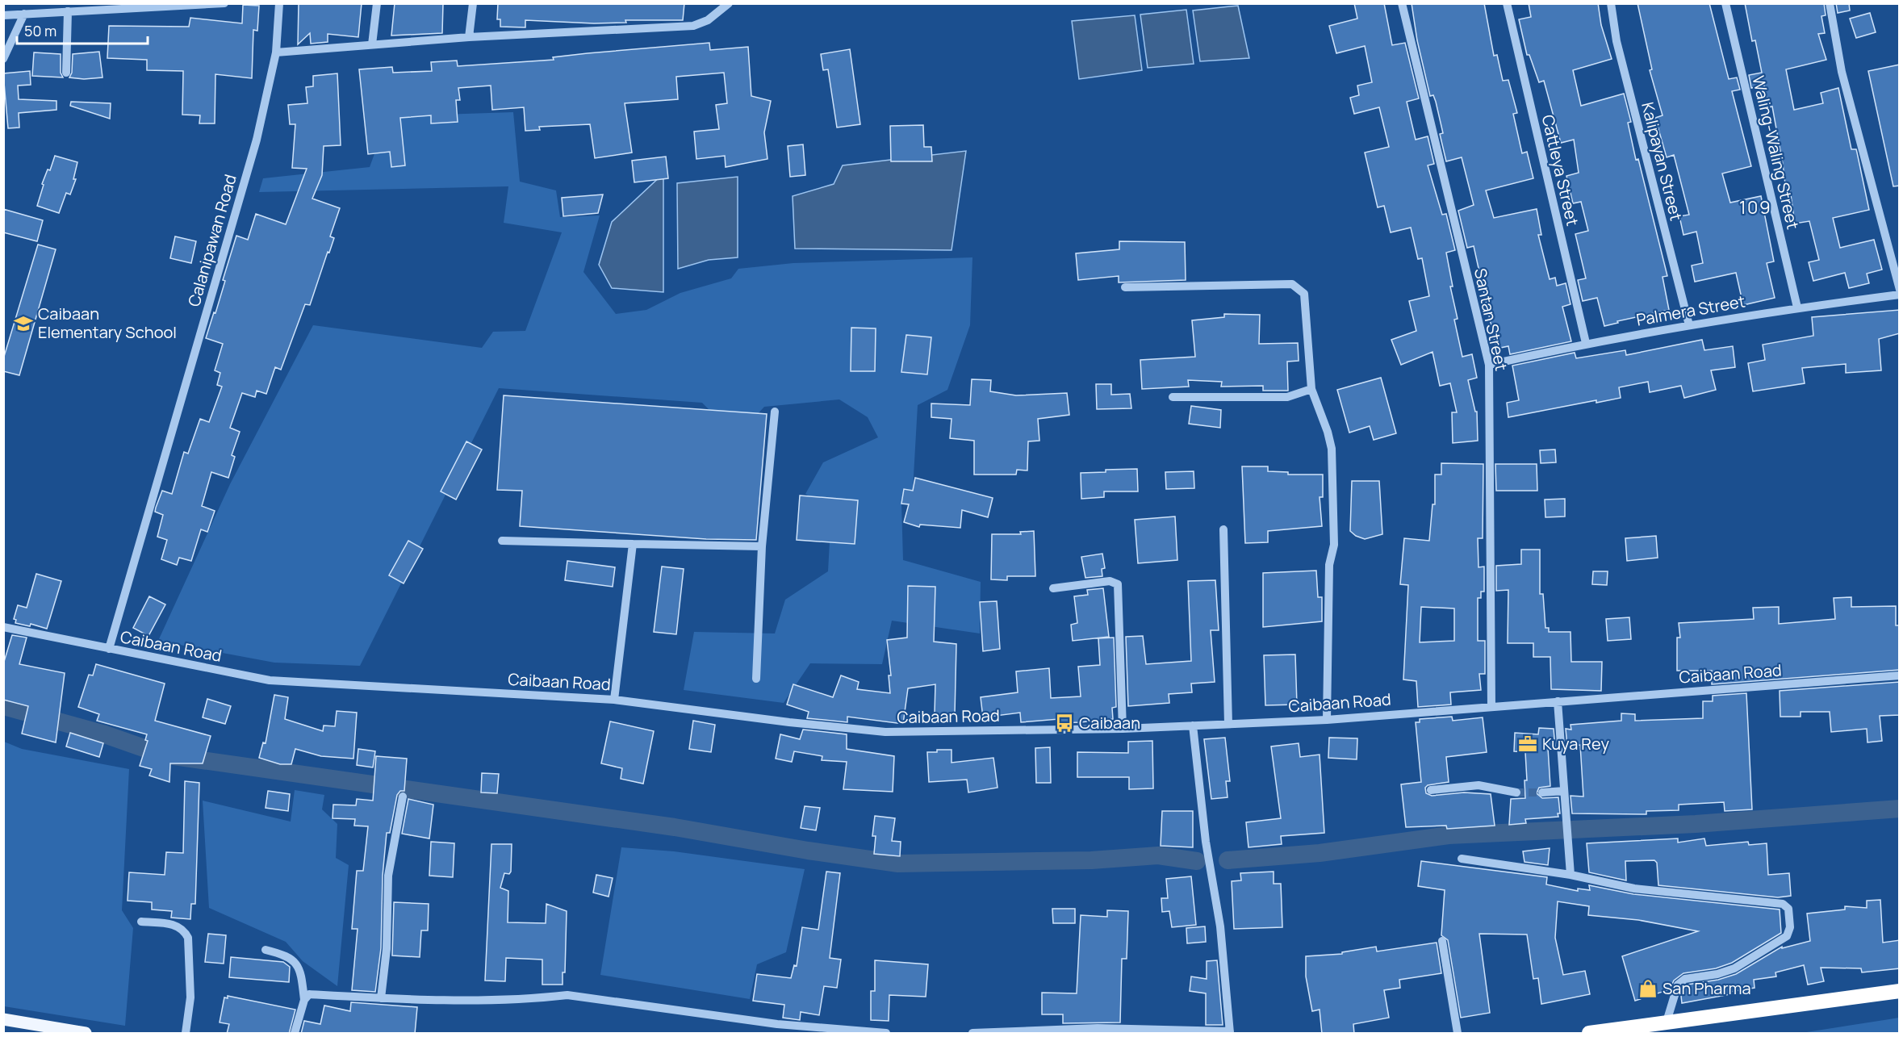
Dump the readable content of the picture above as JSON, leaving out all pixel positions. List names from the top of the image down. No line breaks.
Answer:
{"streets":{"street":["Waling-Waling Street","Kalipayan Street","Cattleya Street","Calanipawan Road","Palmera Street","Santan Street","Caibaan Road"]},"crossings":[["Waling-Waling Street","Palmera Street"],["Kalipayan Street","Palmera Street"],["Cattleya Street","Palmera Street"],["Calanipawan Road","Caibaan Road"],["Palmera Street","Santan Street"],["Santan Street","Caibaan Road"]],"districts":["109"],"places":{"school or university":["Caibaan Elementary School"],"bus stop":["Caibaan"],"office":["Kuya Rey"],"shop":["San Pharma"]},"scale_bar":"50 m"}
